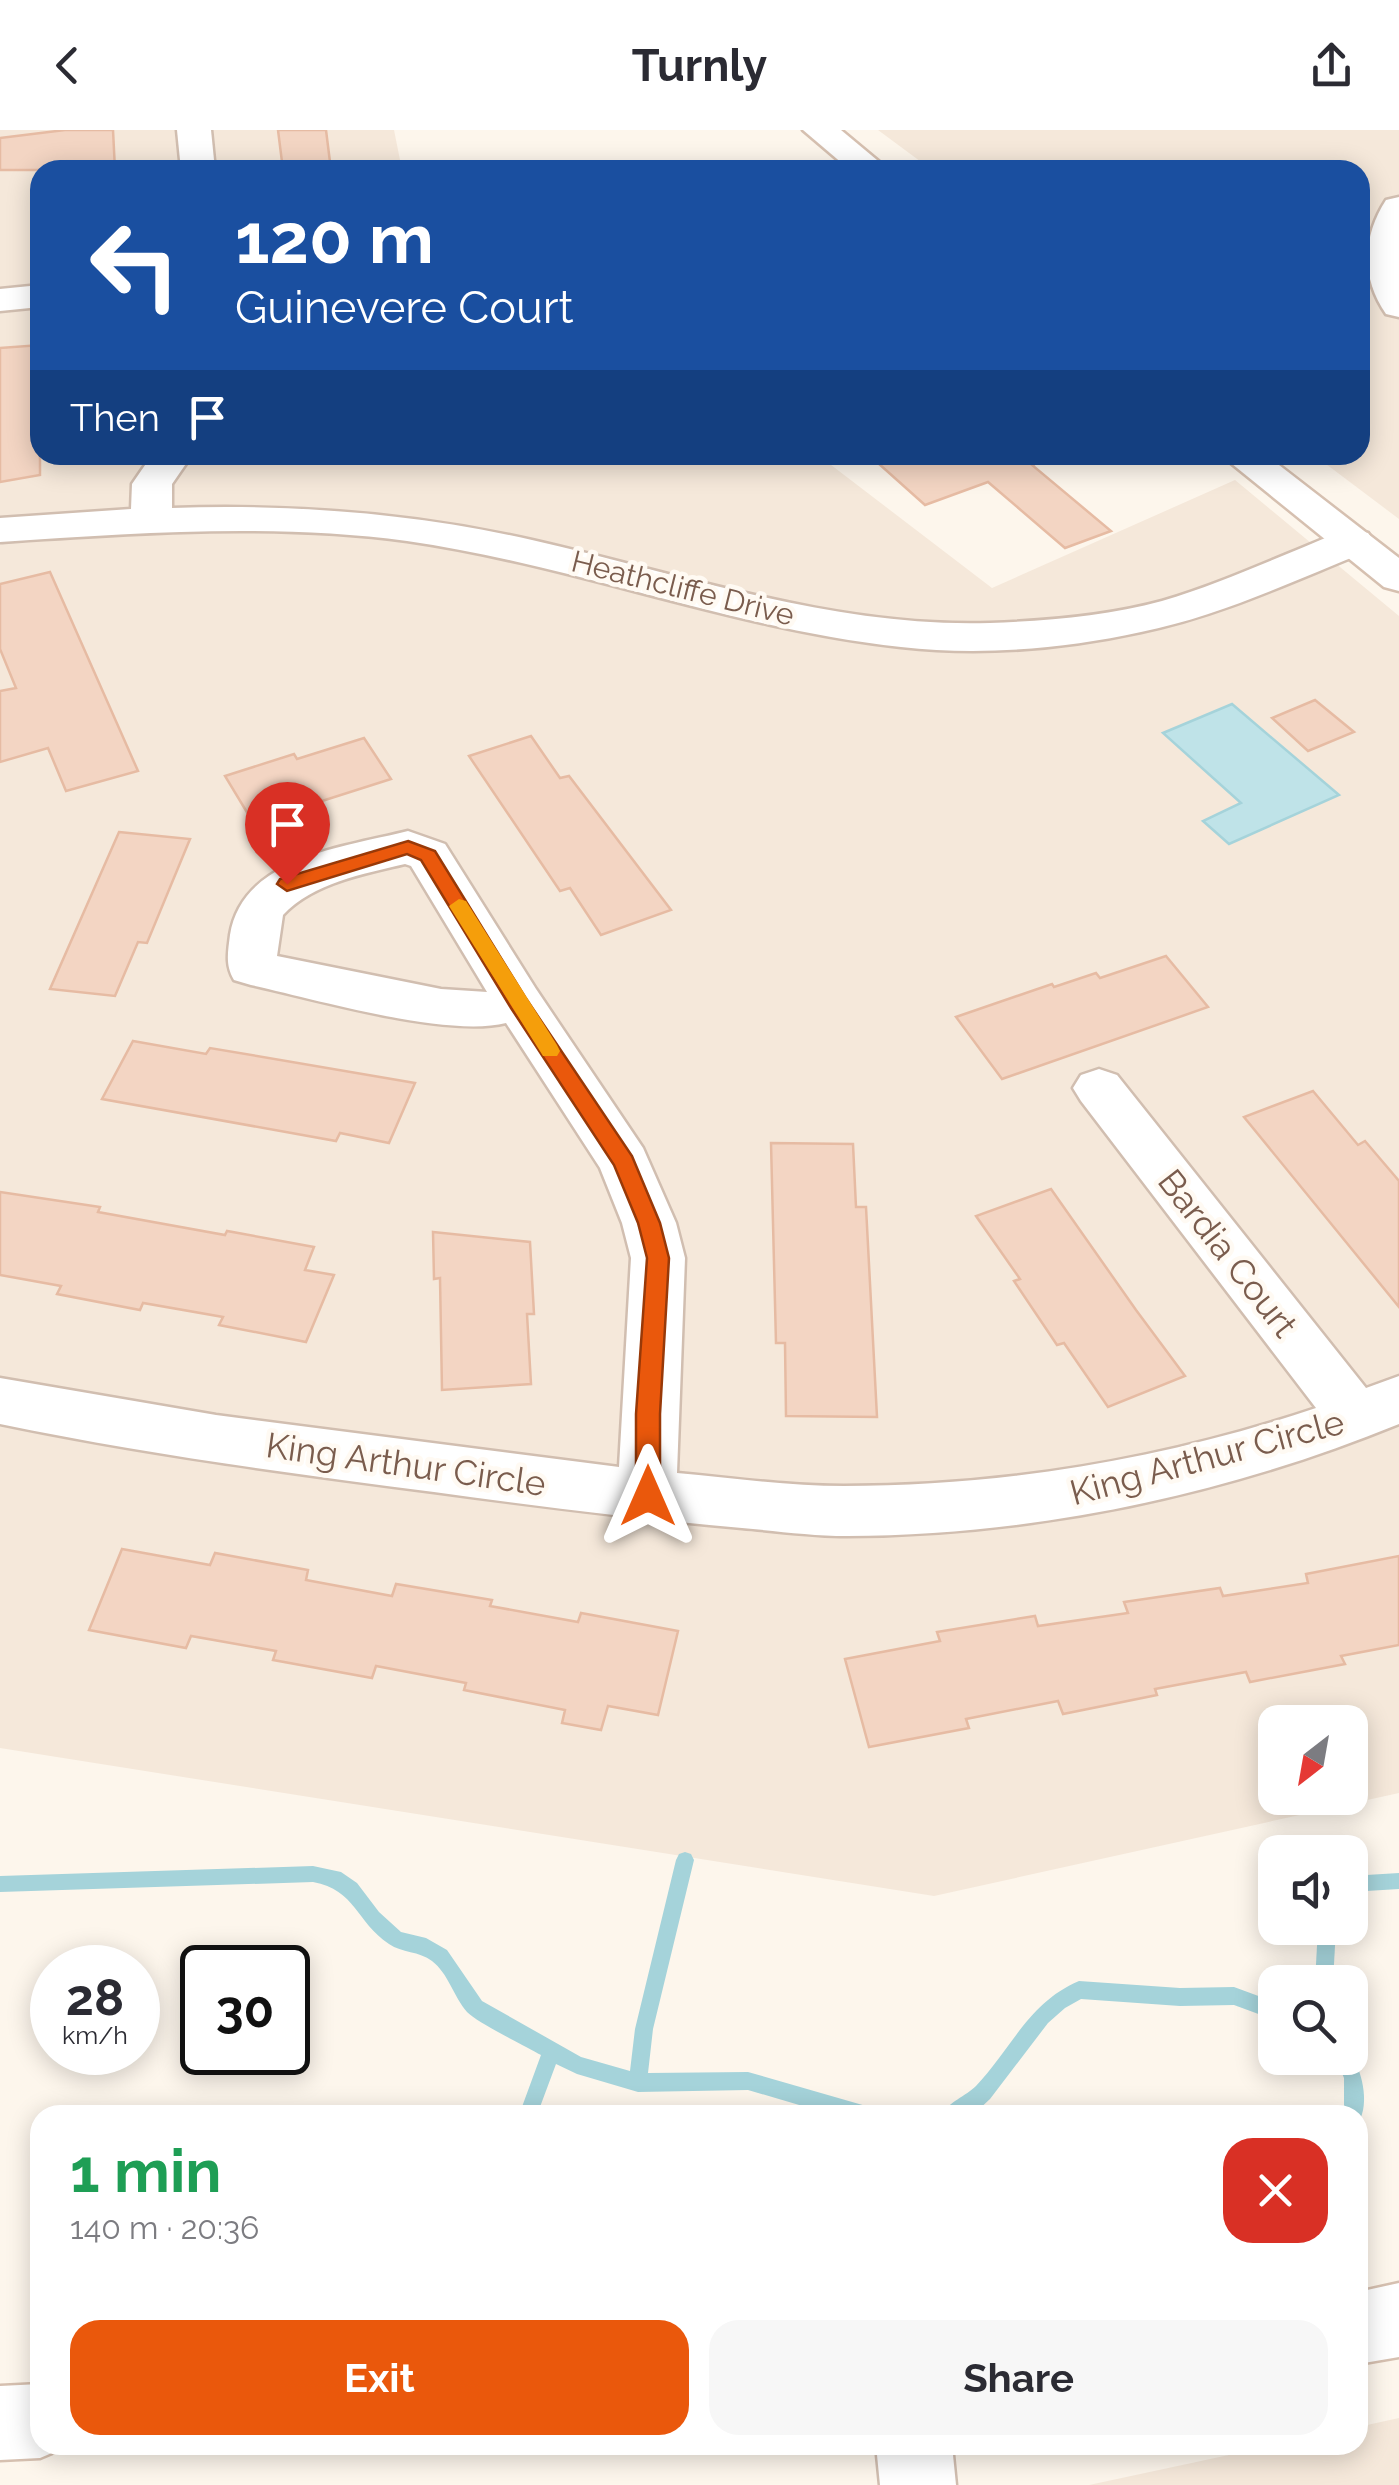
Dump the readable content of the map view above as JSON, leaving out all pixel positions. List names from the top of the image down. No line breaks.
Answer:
{"streets":{"street":["Heathcliffe Drive","Bardia Court","King Arthur Circle"]},"crossings":[["Bardia Court","King Arthur Circle"]],"north":"bottom left","page":{"header":"Turnly","turn":["120 m","Guinevere Court"],"then":"Then","speed":"28 km/h","limit":"30","heading":["1 min","140 m · 20:36"],"buttons":["Exit","Share"]}}
